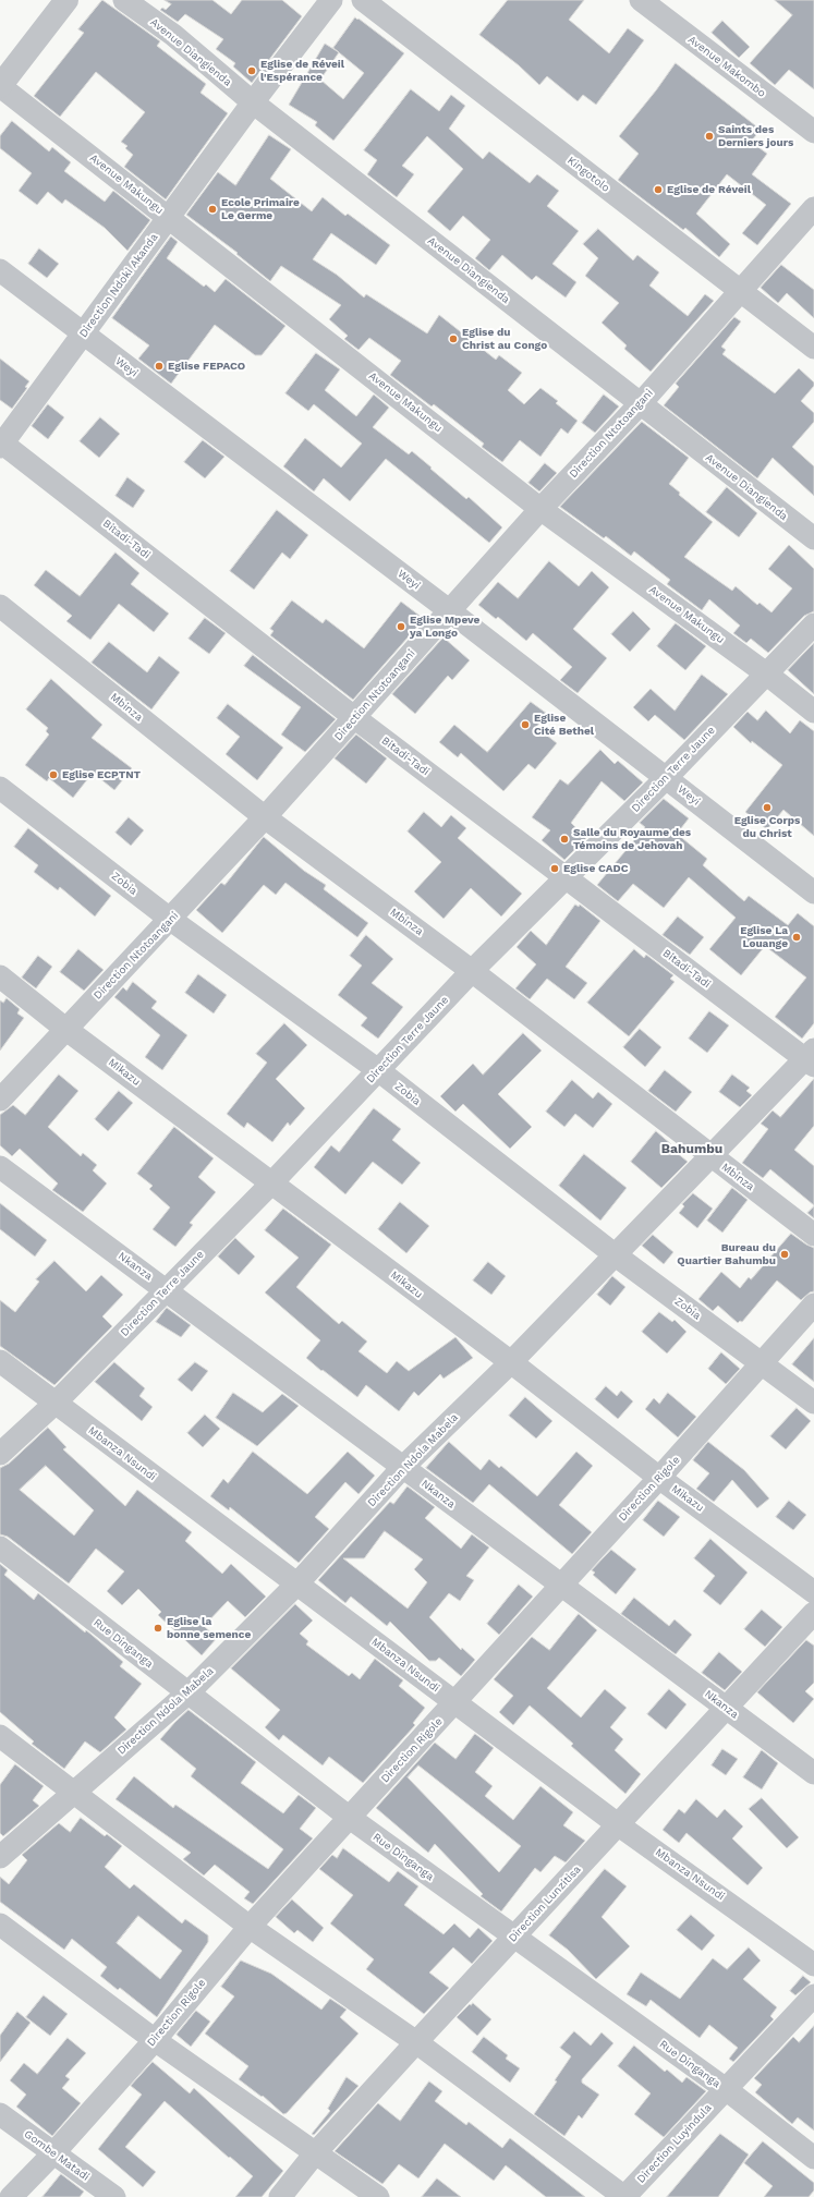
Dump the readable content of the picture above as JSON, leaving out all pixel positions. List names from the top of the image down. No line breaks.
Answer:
{"streets":{"street":["Avenue Diangienda","Avenue Makombo","Kingotolo","Avenue Makungu","Direction Ndoki Akanda","Weyi","Direction Ntotoangani","Bitadi-Tadi","Mbinza","Direction Terre Jaune","Zobia","Mikazu","Nkanza","Mbanza Nsundi","Direction Ndola Mabela","Direction Rigole","Rue Dinganga","Direction Lunzitisa","Direction Luyindula","Gombe Matadi"]},"crossings":[["Avenue Diangienda","Direction Ndoki Akanda"],["Avenue Diangienda","Direction Ntotoangani"],["Kingotolo","Direction Ntotoangani"],["Avenue Makungu","Direction Ndoki Akanda"],["Avenue Makungu","Direction Ntotoangani"],["Avenue Makungu","Direction Terre Jaune"],["Direction Ndoki Akanda","Weyi"],["Direction Ndoki Akanda","Bitadi-Tadi"],["Weyi","Direction Ntotoangani"],["Weyi","Direction Terre Jaune"],["Direction Ntotoangani","Bitadi-Tadi"],["Direction Ntotoangani","Mbinza"],["Direction Ntotoangani","Zobia"],["Direction Ntotoangani","Mikazu"],["Bitadi-Tadi","Direction Terre Jaune"],["Bitadi-Tadi","Direction Ndola Mabela"],["Mbinza","Direction Terre Jaune"],["Mbinza","Direction Ndola Mabela"],["Direction Terre Jaune","Zobia"],["Direction Terre Jaune","Mikazu"],["Direction Terre Jaune","Nkanza"],["Direction Terre Jaune","Mbanza Nsundi"],["Zobia","Direction Ndola Mabela"],["Zobia","Direction Rigole"],["Mikazu","Direction Ndola Mabela"],["Mikazu","Direction Rigole"],["Nkanza","Direction Ndola Mabela"],["Nkanza","Direction Rigole"],["Nkanza","Direction Lunzitisa"],["Mbanza Nsundi","Direction Ndola Mabela"],["Mbanza Nsundi","Direction Rigole"],["Mbanza Nsundi","Direction Lunzitisa"],["Direction Ndola Mabela","Rue Dinganga"],["Direction Rigole","Rue Dinganga"],["Direction Rigole","Gombe Matadi"],["Rue Dinganga","Direction Lunzitisa"],["Rue Dinganga","Direction Luyindula"]],"districts":["Bahumbu"],"places":["Eglise de Réveil l'Espérance","Saints des Derniers jours","Eglise de Réveil","Ecole Primaire Le Germe","Eglise du Christ au Congo","Eglise FEPACO","Eglise Mpeve ya Longo","Eglise Cité Bethel","Eglise ECPTNT","Eglise Corps du Christ","Salle du Royaume des Témoins de Jehovah","Eglise CADC","Eglise La Louange","Bureau du Quartier Bahumbu","Eglise la bonne semence"]}
